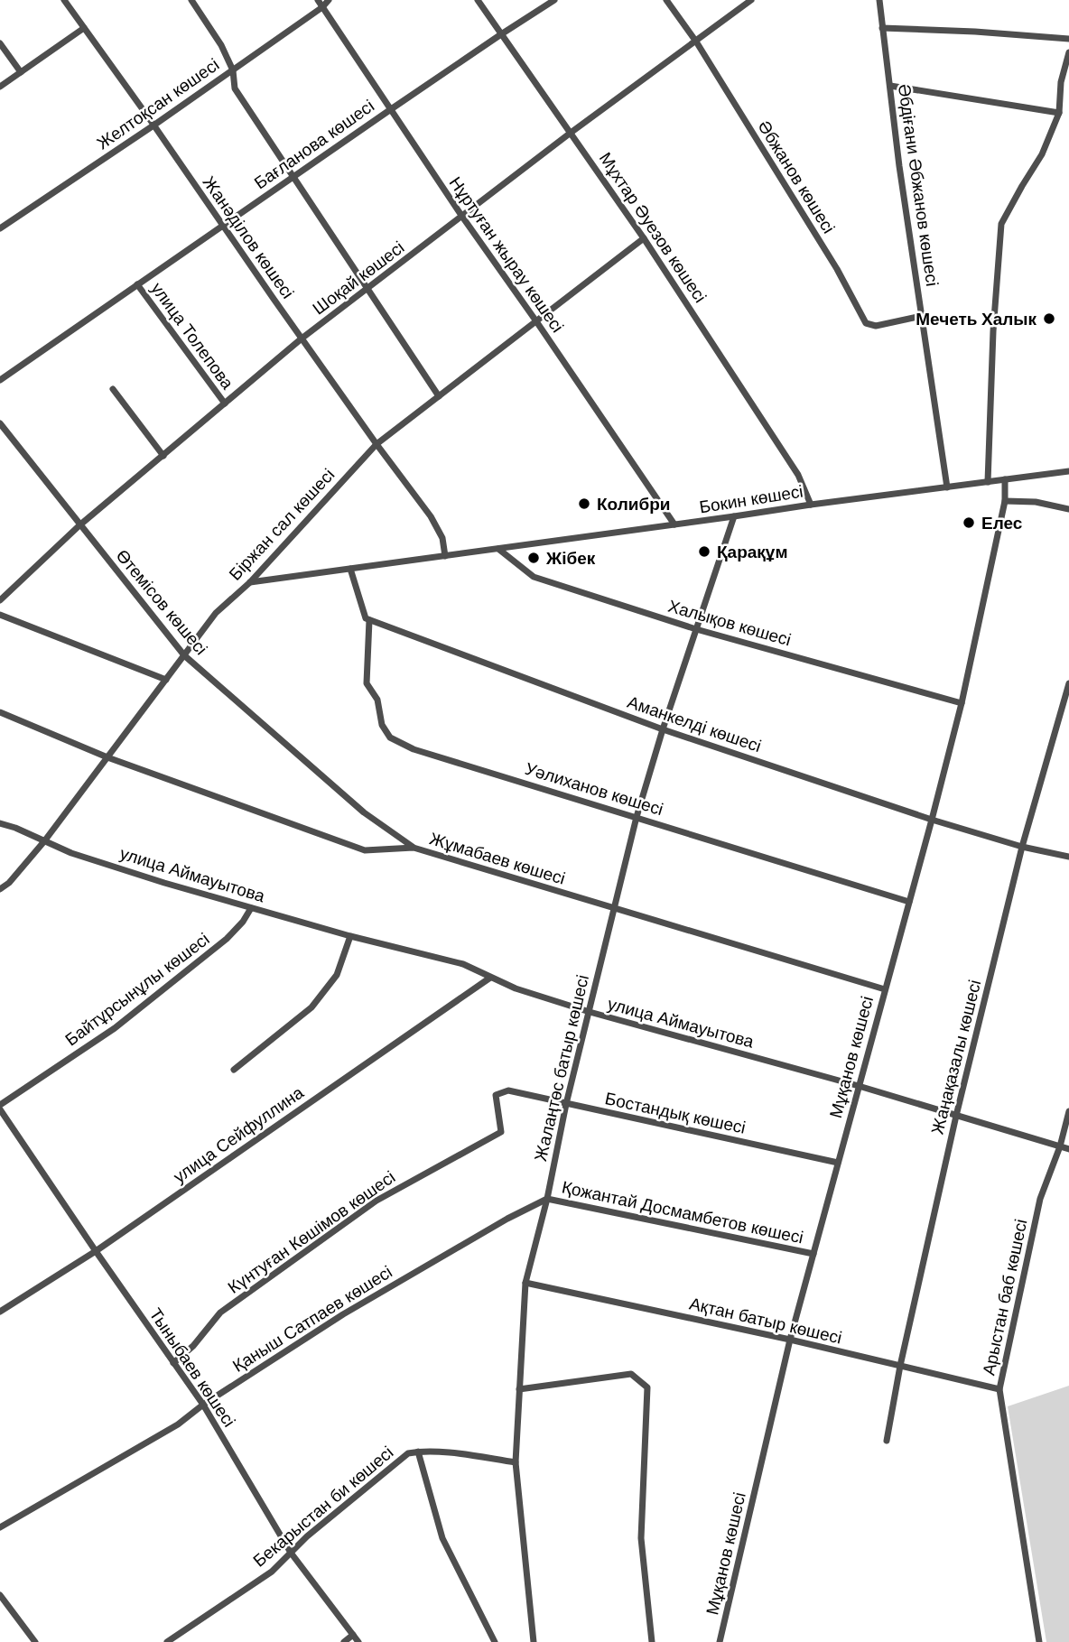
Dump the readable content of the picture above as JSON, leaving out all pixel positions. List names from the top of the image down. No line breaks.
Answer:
{"streets":{"street":["Желтоқсан көшесі","Бағланова көшесі","Әбжанов көшесі","Әбдіғани Әбжанов көшесі","Мұхтар Әуезов көшесі","Жанәділов көшесі","Нұртуған жырау көшесі","Шоқай көшесі","улица Толепова","Бокин көшесі","Біржан сал көшесі","Өтемісов көшесі","Халықов көшесі","Аманкелді көшесі","Уәлиханов көшесі","Жұмабаев көшесі","улица Аймауытова","Байтұрсынұлы көшесі","Мұқанов көшесі","Жаңақазалы көшесі","Жалаңтөс батыр көшесі","Бостандық көшесі","улица Сейфуллина","Қожантай Досмамбетов көшесі","Күнтуған Көшімов көшесі","Арыстан баб көшесі","Қаныш Сатпаев көшесі","Ақтан батыр көшесі","Тыныбаев көшесі","Бекарыстан би көшесі"]},"crossings":[["Желтоқсан көшесі","Жанәділов көшесі"],["Желтоқсан көшесі","Нұртуған жырау көшесі"],["Бағланова көшесі","Мұхтар Әуезов көшесі"],["Бағланова көшесі","Жанәділов көшесі"],["Бағланова көшесі","Нұртуған жырау көшесі"],["Бағланова көшесі","улица Толепова"],["Әбжанов көшесі","Әбдіғани Әбжанов көшесі"],["Әбжанов көшесі","Шоқай көшесі"],["Әбдіғани Әбжанов көшесі","Бокин көшесі"],["Мұхтар Әуезов көшесі","Шоқай көшесі"],["Мұхтар Әуезов көшесі","Бокин көшесі"],["Мұхтар Әуезов көшесі","Біржан сал көшесі"],["Жанәділов көшесі","Шоқай көшесі"],["Жанәділов көшесі","Бокин көшесі"],["Жанәділов көшесі","Біржан сал көшесі"],["Нұртуған жырау көшесі","Шоқай көшесі"],["Нұртуған жырау көшесі","Бокин көшесі"],["Нұртуған жырау көшесі","Біржан сал көшесі"],["Шоқай көшесі","улица Толепова"],["Шоқай көшесі","Өтемісов көшесі"],["Бокин көшесі","Біржан сал көшесі"],["Бокин көшесі","Халықов көшесі"],["Бокин көшесі","Мұқанов көшесі"],["Бокин көшесі","Жалаңтөс батыр көшесі"],["Біржан сал көшесі","Өтемісов көшесі"],["Біржан сал көшесі","Жұмабаев көшесі"],["Біржан сал көшесі","улица Аймауытова"],["Өтемісов көшесі","Жұмабаев көшесі"],["Халықов көшесі","Мұқанов көшесі"],["Халықов көшесі","Жалаңтөс батыр көшесі"],["Аманкелді көшесі","Уәлиханов көшесі"],["Аманкелді көшесі","Мұқанов көшесі"],["Аманкелді көшесі","Жаңақазалы көшесі"],["Аманкелді көшесі","Жалаңтөс батыр көшесі"],["Уәлиханов көшесі","Мұқанов көшесі"],["Уәлиханов көшесі","Жалаңтөс батыр көшесі"],["Жұмабаев көшесі","Мұқанов көшесі"],["Жұмабаев көшесі","Жалаңтөс батыр көшесі"],["улица Аймауытова","Байтұрсынұлы көшесі"],["улица Аймауытова","Мұқанов көшесі"],["улица Аймауытова","Жаңақазалы көшесі"],["улица Аймауытова","Жалаңтөс батыр көшесі"],["улица Аймауытова","улица Сейфуллина"],["улица Аймауытова","Арыстан баб көшесі"],["Байтұрсынұлы көшесі","Тыныбаев көшесі"],["Мұқанов көшесі","Бостандық көшесі"],["Мұқанов көшесі","Қожантай Досмамбетов көшесі"],["Мұқанов көшесі","Ақтан батыр көшесі"],["Жаңақазалы көшесі","Ақтан батыр көшесі"],["Жалаңтөс батыр көшесі","Бостандық көшесі"],["Жалаңтөс батыр көшесі","Қожантай Досмамбетов көшесі"],["Жалаңтөс батыр көшесі","Қаныш Сатпаев көшесі"],["Жалаңтөс батыр көшесі","Ақтан батыр көшесі"],["Жалаңтөс батыр көшесі","Бекарыстан би көшесі"],["Бостандық көшесі","Күнтуған Көшімов көшесі"],["улица Сейфуллина","Тыныбаев көшесі"],["Қожантай Досмамбетов көшесі","Қаныш Сатпаев көшесі"],["Күнтуған Көшімов көшесі","Тыныбаев көшесі"],["Арыстан баб көшесі","Ақтан батыр көшесі"],["Қаныш Сатпаев көшесі","Тыныбаев көшесі"],["Тыныбаев көшесі","Бекарыстан би көшесі"]],"places":["Мечеть Халык","Колибри","Елес","Қарақұм","Жібек"]}
